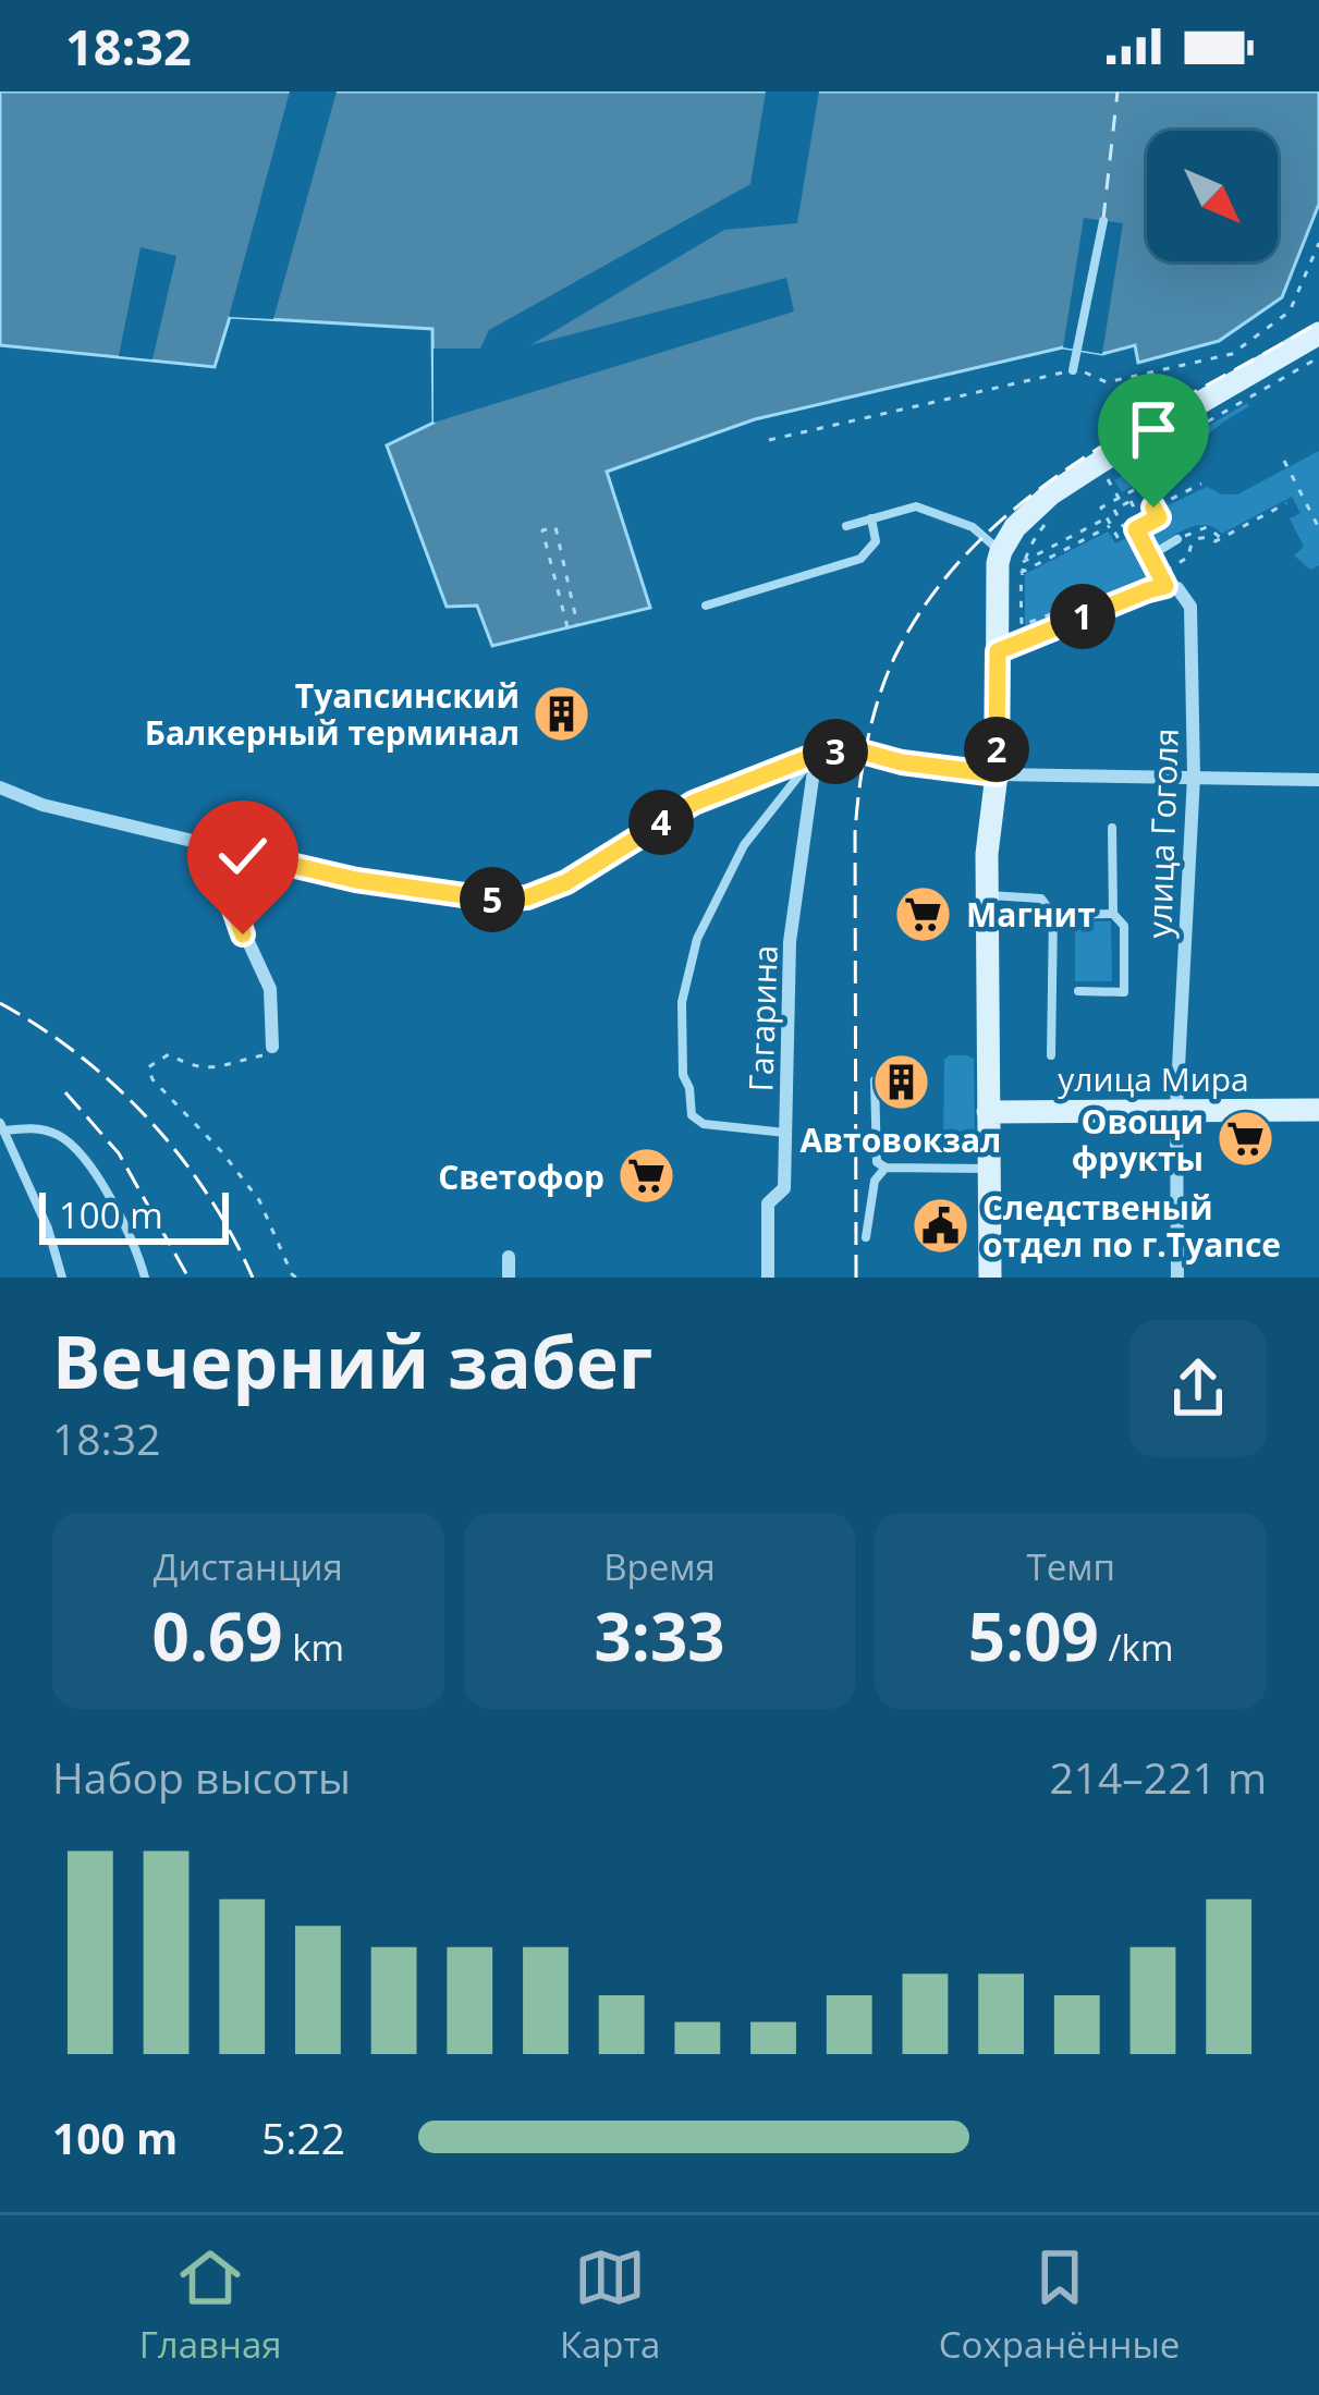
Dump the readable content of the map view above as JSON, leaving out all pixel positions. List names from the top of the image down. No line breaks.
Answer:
{"streets":{"street":["улица Гоголя","Гагарина","улица Мира"]},"crossings":[["улица Гоголя","улица Мира"]],"places":{"building":["Туапсинский Балкерный терминал","Автовокзал"],"supermarket":["Магнит","Овощи фрукты","Светофор"],"public building":["Следственый отдел по г.Туапсе"]},"scale_bar":"100 m","north":"bottom right","page":{"status":"18:32","pins":["1","2","3","4","5"],"scale":"100 m","heading":["Вечерний забег","18:32"],"stats":[["Дистанция","0.69 km"],["Время","3:33"],["Темп","5:09 /km"]],"chart":["Набор высоты","214–221 m"],"list":[{"name":"100 m","note":"5:22"}],"tabs":["Главная","Карта","Сохранённые"]}}
